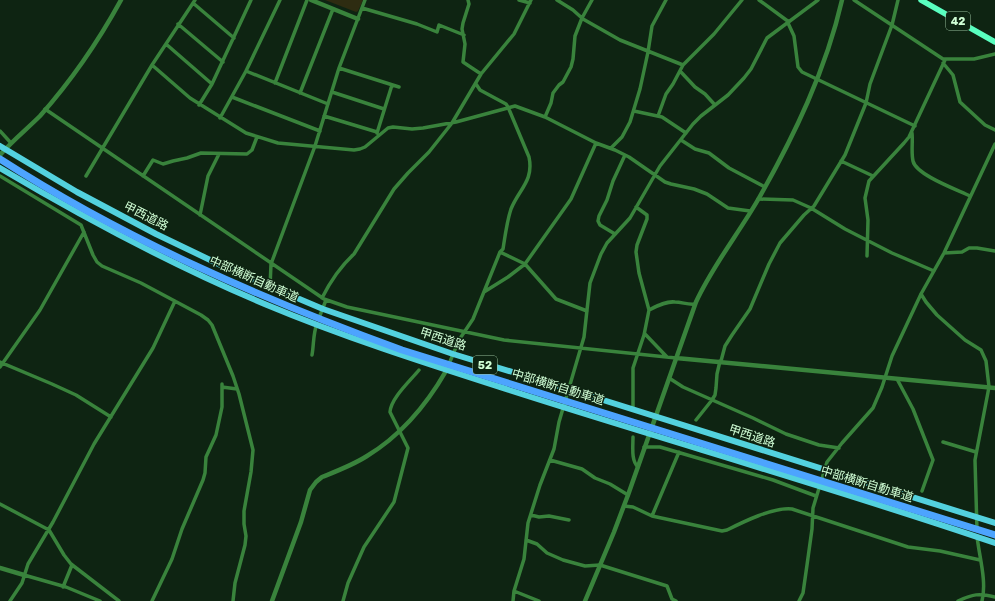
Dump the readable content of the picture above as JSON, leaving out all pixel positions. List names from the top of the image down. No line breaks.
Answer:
{"streets":{"highway":["甲西道路","中部横断自動車道","52"],"main road":["42"]}}
